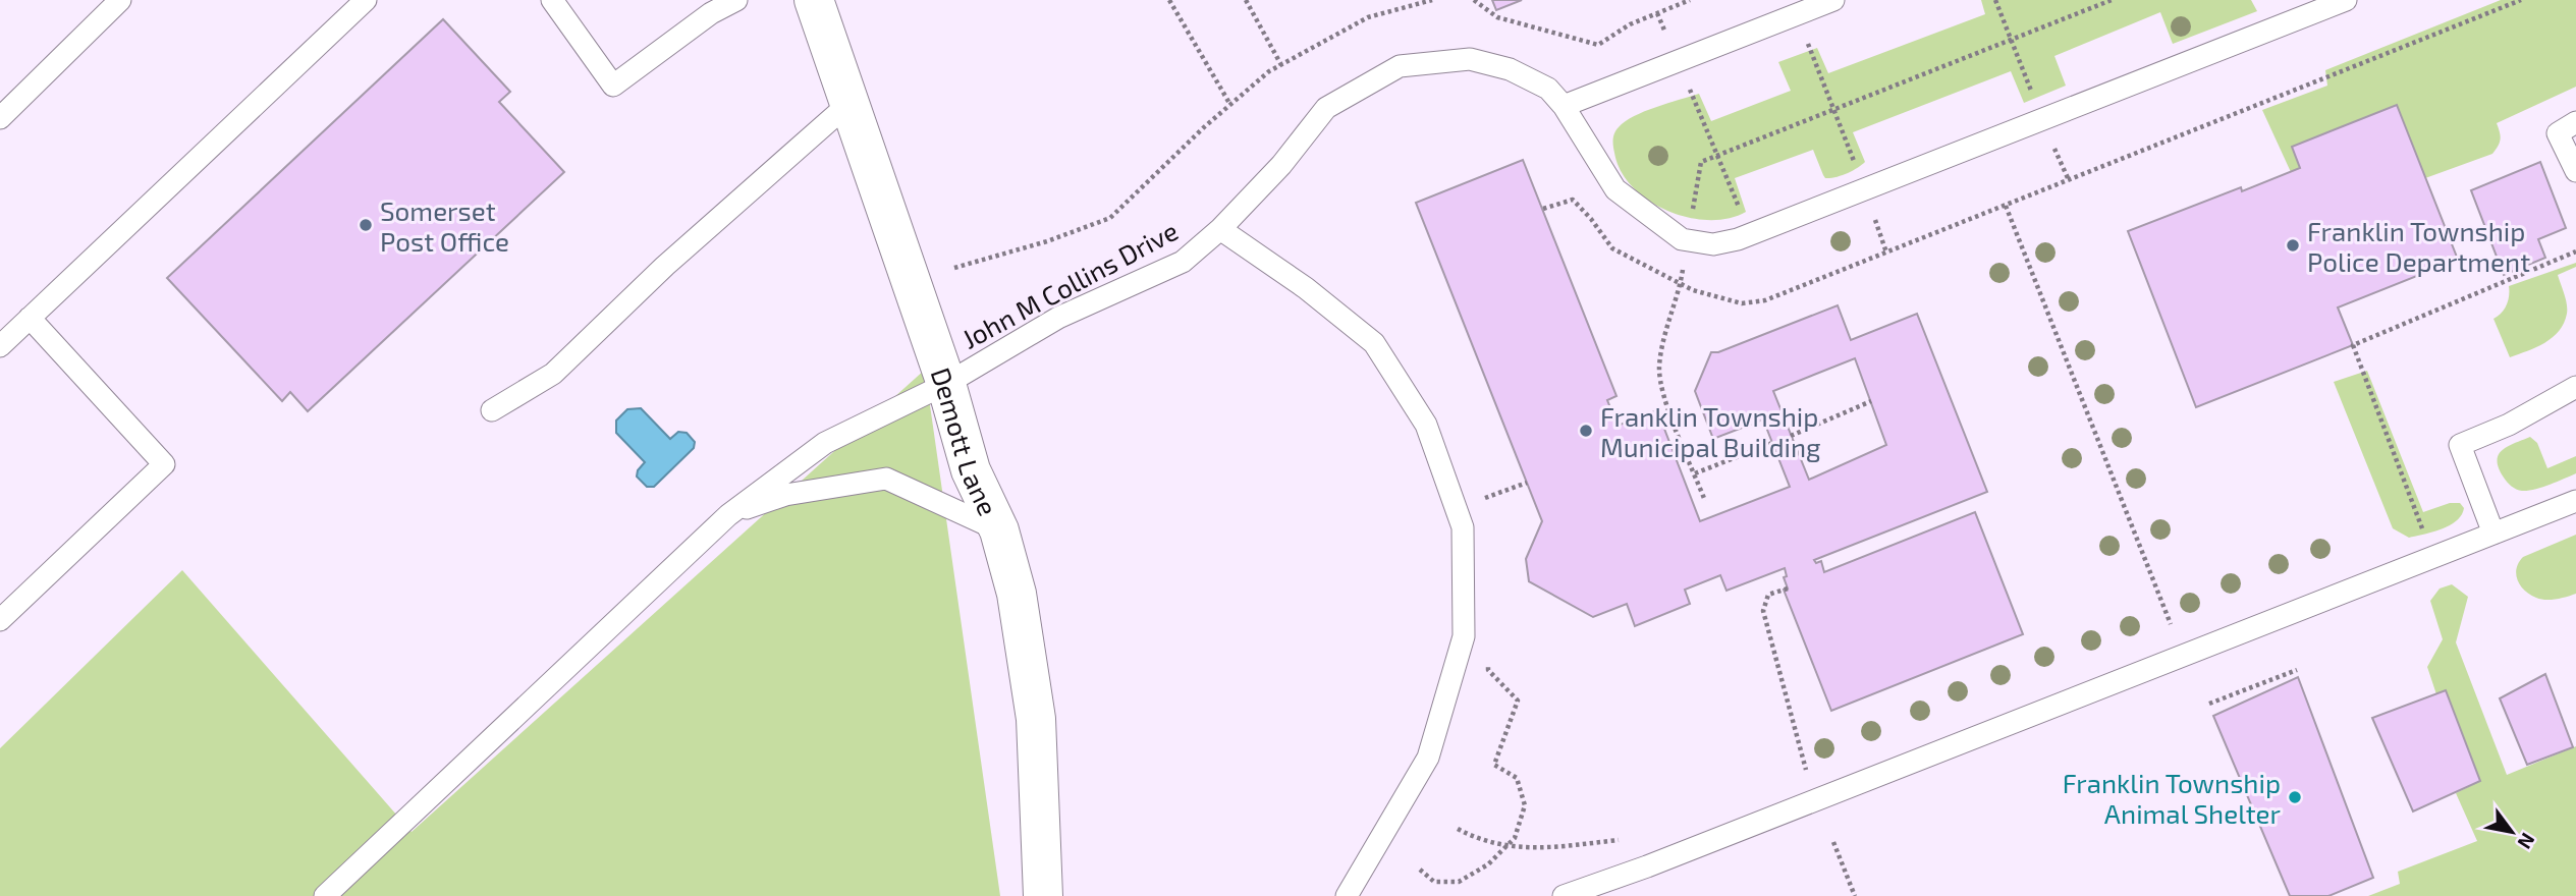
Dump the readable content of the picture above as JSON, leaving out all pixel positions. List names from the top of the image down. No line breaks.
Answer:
{"streets":{"street":["Demott Lane"],"lane":["John M Collins Drive"]},"crossings":[["John M Collins Drive","Demott Lane"]],"places":["Somerset Post Office","Franklin Township Police Department","Franklin Township Municipal Building","Franklin Township Animal Shelter"],"north":"bottom right"}
